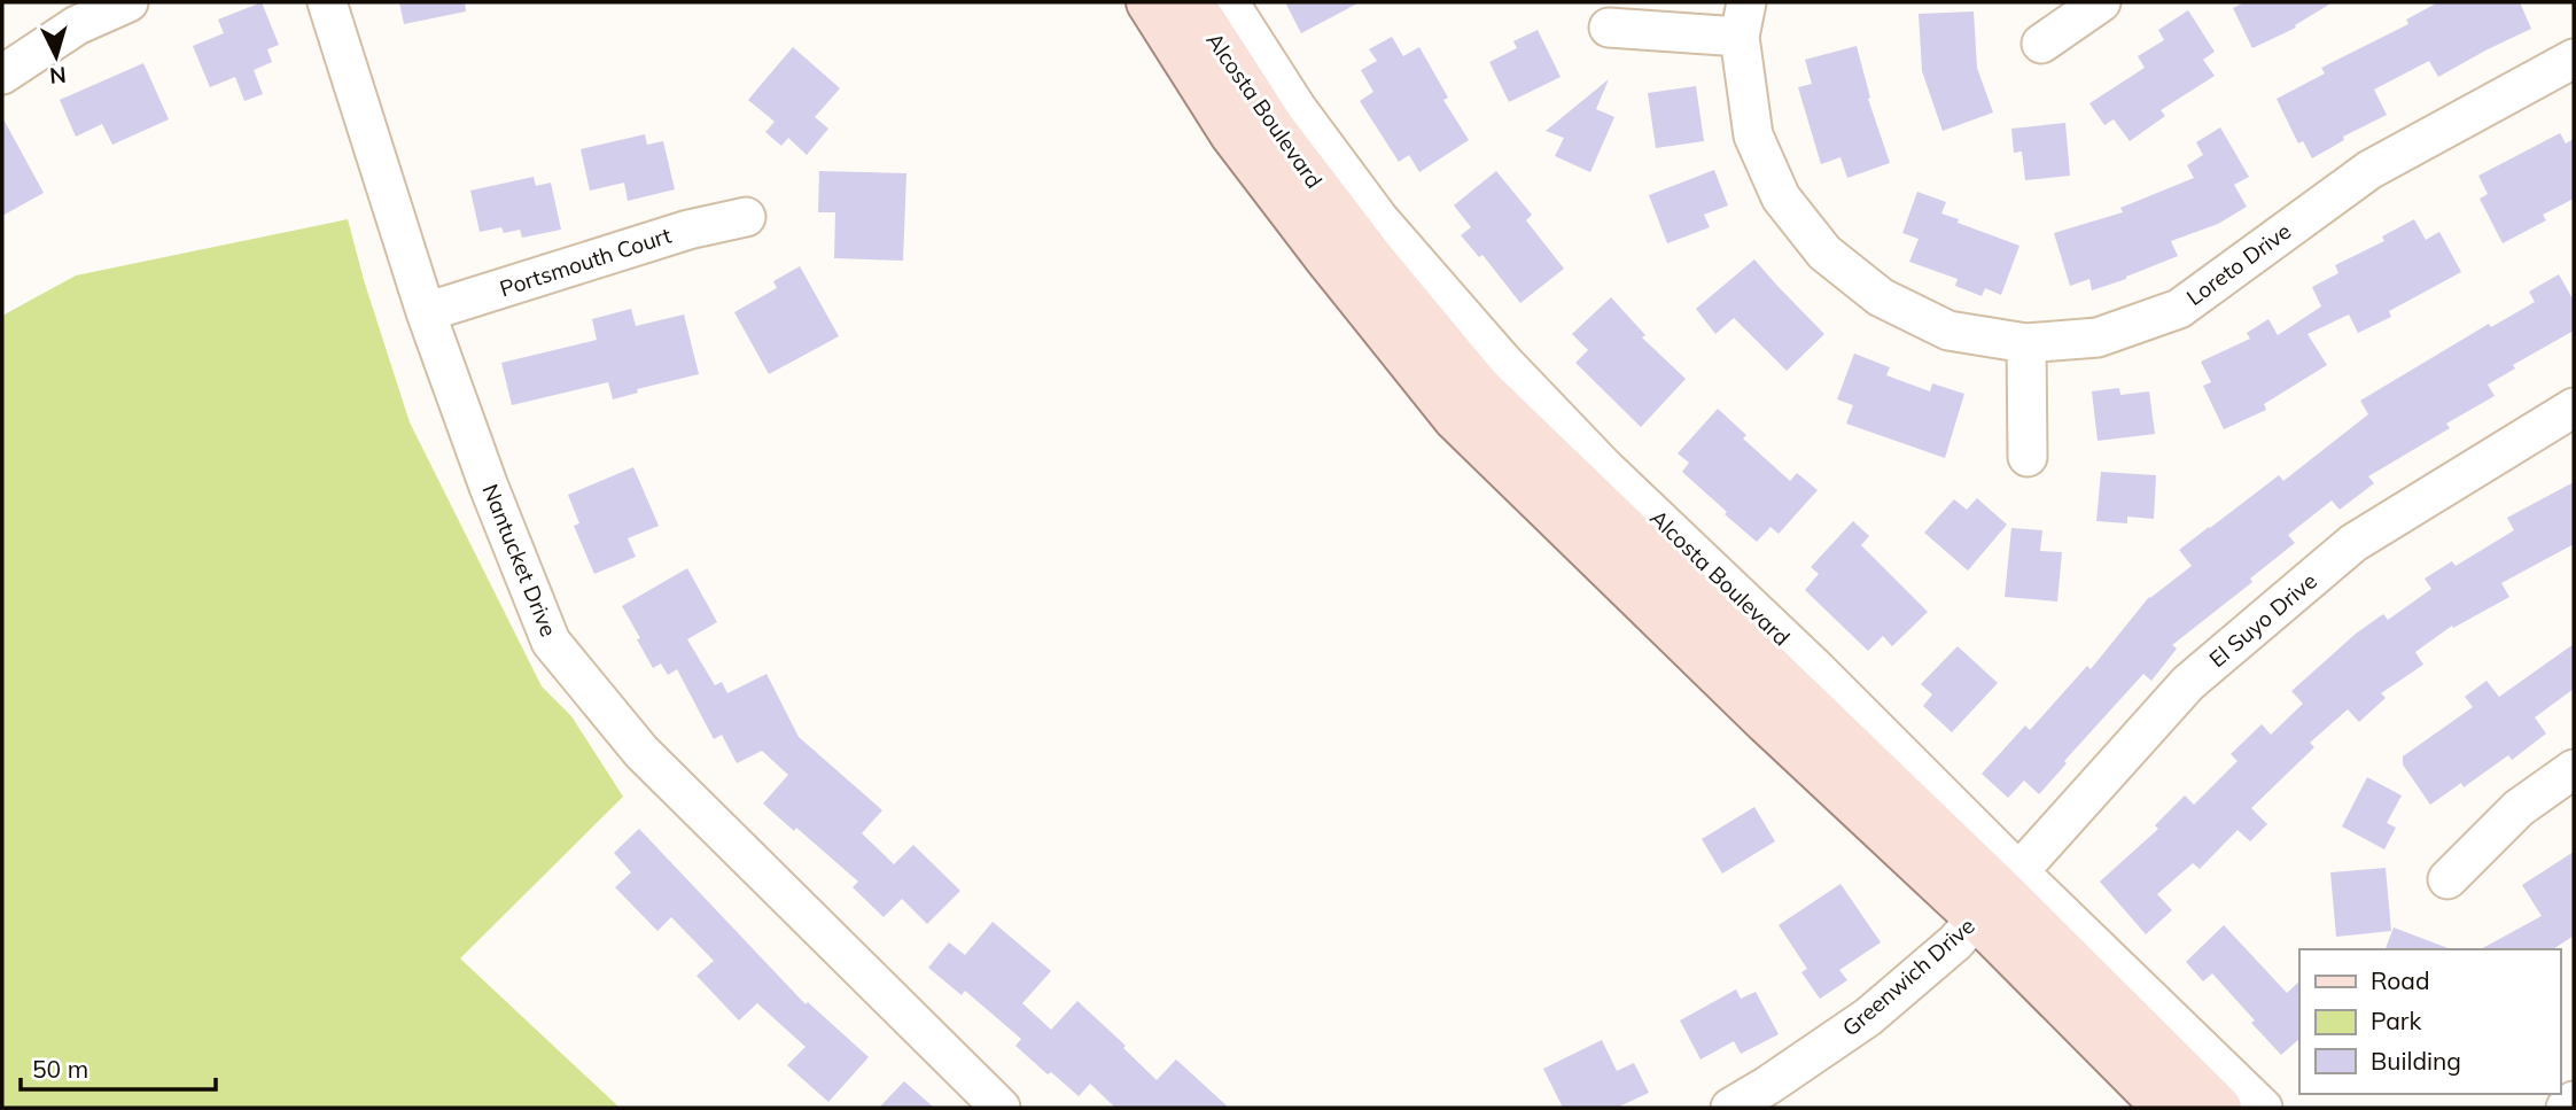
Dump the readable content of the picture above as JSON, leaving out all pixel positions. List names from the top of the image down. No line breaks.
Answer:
{"streets":{"main road":["Alcosta Boulevard"],"street":["Portsmouth Court","Loreto Drive","Nantucket Drive","El Suyo Drive","Greenwich Drive"]},"crossings":[["Alcosta Boulevard","El Suyo Drive"],["Alcosta Boulevard","Greenwich Drive"],["Portsmouth Court","Nantucket Drive"],["El Suyo Drive","Greenwich Drive"]],"legend":["Road","Park","Building"],"scale_bar":"50 m","north":"bottom"}
